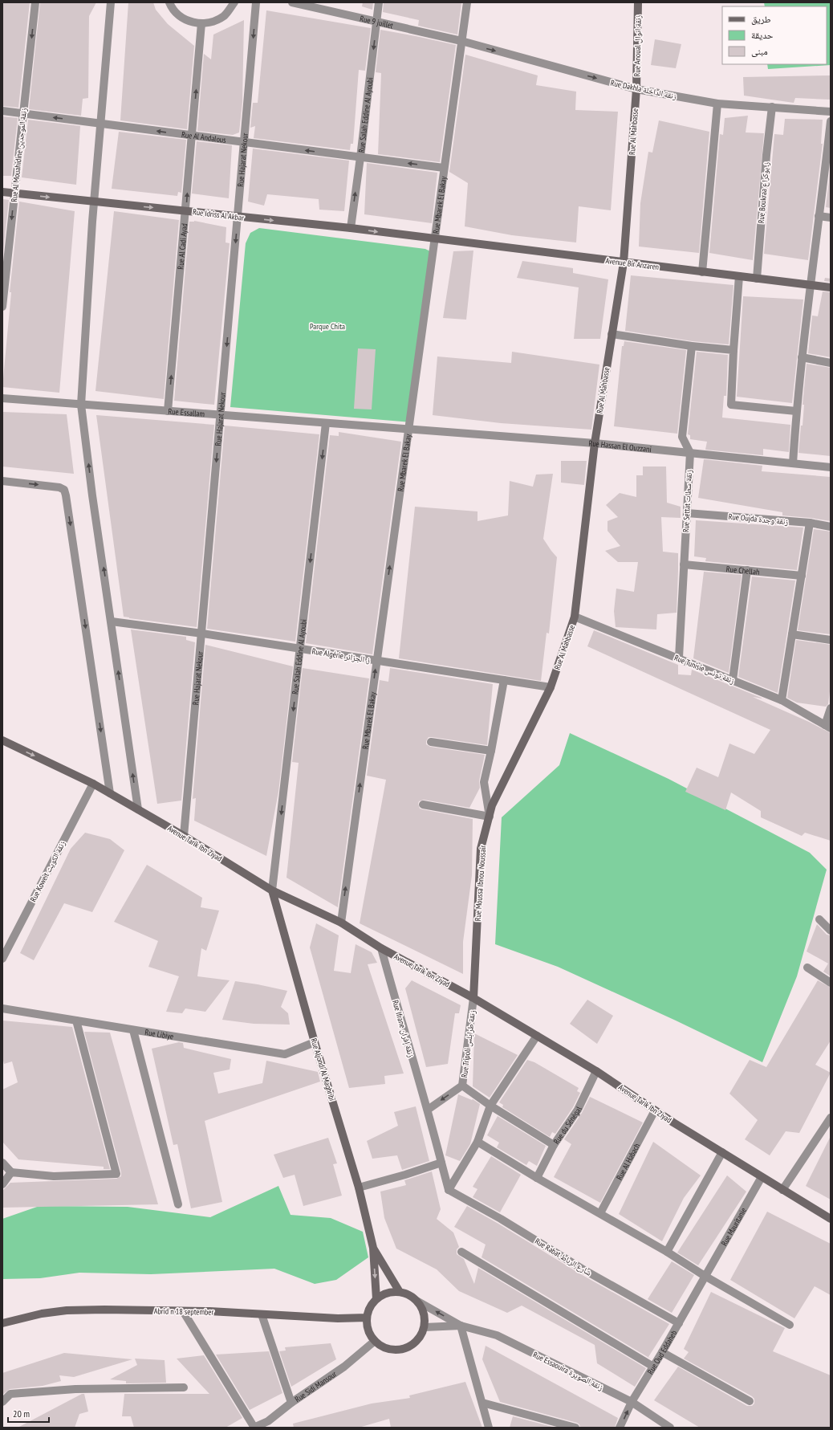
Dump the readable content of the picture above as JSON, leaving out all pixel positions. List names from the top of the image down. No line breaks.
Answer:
{"streets":{"street":["Rue 9 juillet","Rue Anoual زنقة انوال","Rue Dakhla زنقة الداخلة","Rue Salah Eddine Al Ayoubi","Rue Al Mahbasse","Rue Al Andalous","Rue Al Mouahidine زنقة الموحدين","Rue Hajarat Nekour","Rue Boukraa ز. بوكراع","Rue Mbarek El Bakay","Rue Idriss Al Akbar","Rue Al Cadi Ayad","Avenue Bir Anzaren","Rue Essallam","Rue Hassan El Ouzzani","Rue Settat زنقة سطات","Rue Oujda زنقة وجدة","Rue Chellah","Rue Algérie ز. الجزائر","Rue Tunisie زنقة تونس","Avenue Tarik Ibn Ziyad","Rue Koweït زنقة الكويت","Rue Moussa Ibnou Noussair","Rue Ifrane زنقة إفران","Rue Libiye","Rue Tripoli زنقة طرابلس","Rue Aljondi Al Maghribi","Rue du Sénégal","Rue Al Habach","Rue Mauritanie","Rue Rabat شارع الرباط","Abrid n 18 september","Rue Oud Eddaheb","Rue Essaouira زنقة الصويرة","Rue Sidi Mansour"]},"crossings":[["Rue 9 juillet","Rue Dakhla زنقة الداخلة"],["Rue 9 juillet","Rue Salah Eddine Al Ayoubi"],["Rue 9 juillet","Rue Mbarek El Bakay"],["Rue Anoual زنقة انوال","Rue Dakhla زنقة الداخلة"],["Rue Anoual زنقة انوال","Rue Al Mahbasse"],["Rue Dakhla زنقة الداخلة","Rue Al Mahbasse"],["Rue Dakhla زنقة الداخلة","Rue Boukraa ز. بوكراع"],["Rue Dakhla زنقة الداخلة","Rue Mbarek El Bakay"],["Rue Salah Eddine Al Ayoubi","Rue Al Andalous"],["Rue Salah Eddine Al Ayoubi","Rue Idriss Al Akbar"],["Rue Salah Eddine Al Ayoubi","Rue Essallam"],["Rue Salah Eddine Al Ayoubi","Rue Algérie ز. الجزائر"],["Rue Salah Eddine Al Ayoubi","Avenue Tarik Ibn Ziyad"],["Rue Salah Eddine Al Ayoubi","Rue Aljondi Al Maghribi"],["Rue Al Mahbasse","Avenue Bir Anzaren"],["Rue Al Mahbasse","Rue Hassan El Ouzzani"],["Rue Al Mahbasse","Rue Algérie ز. الجزائر"],["Rue Al Mahbasse","Rue Tunisie زنقة تونس"],["Rue Al Mahbasse","Rue Moussa Ibnou Noussair"],["Rue Al Andalous","Rue Al Mouahidine زنقة الموحدين"],["Rue Al Andalous","Rue Hajarat Nekour"],["Rue Al Andalous","Rue Mbarek El Bakay"],["Rue Al Andalous","Rue Al Cadi Ayad"],["Rue Al Mouahidine زنقة الموحدين","Rue Idriss Al Akbar"],["Rue Hajarat Nekour","Rue Idriss Al Akbar"],["Rue Hajarat Nekour","Rue Essallam"],["Rue Hajarat Nekour","Rue Algérie ز. الجزائر"],["Rue Hajarat Nekour","Avenue Tarik Ibn Ziyad"],["Rue Boukraa ز. بوكراع","Avenue Bir Anzaren"],["Rue Mbarek El Bakay","Rue Idriss Al Akbar"],["Rue Mbarek El Bakay","Avenue Bir Anzaren"],["Rue Mbarek El Bakay","Rue Essallam"],["Rue Mbarek El Bakay","Rue Hassan El Ouzzani"],["Rue Mbarek El Bakay","Rue Algérie ز. الجزائر"],["Rue Mbarek El Bakay","Avenue Tarik Ibn Ziyad"],["Rue Idriss Al Akbar","Rue Al Cadi Ayad"],["Rue Idriss Al Akbar","Avenue Bir Anzaren"],["Rue Al Cadi Ayad","Rue Essallam"],["Rue Essallam","Rue Hassan El Ouzzani"],["Rue Hassan El Ouzzani","Rue Settat زنقة سطات"],["Rue Settat زنقة سطات","Rue Oujda زنقة وجدة"],["Rue Settat زنقة سطات","Rue Chellah"],["Rue Settat زنقة سطات","Rue Tunisie زنقة تونس"],["Rue Algérie ز. الجزائر","Rue Moussa Ibnou Noussair"],["Avenue Tarik Ibn Ziyad","Rue Koweït زنقة الكويت"],["Avenue Tarik Ibn Ziyad","Rue Moussa Ibnou Noussair"],["Avenue Tarik Ibn Ziyad","Rue Ifrane زنقة إفران"],["Avenue Tarik Ibn Ziyad","Rue Tripoli زنقة طرابلس"],["Avenue Tarik Ibn Ziyad","Rue Aljondi Al Maghribi"],["Avenue Tarik Ibn Ziyad","Rue du Sénégal"],["Avenue Tarik Ibn Ziyad","Rue Al Habach"],["Avenue Tarik Ibn Ziyad","Rue Mauritanie"],["Rue Moussa Ibnou Noussair","Rue Tripoli زنقة طرابلس"],["Rue Ifrane زنقة إفران","Rue Tripoli زنقة طرابلس"],["Rue Ifrane زنقة إفران","Rue Rabat شارع الرباط"],["Rue Libiye","Rue Aljondi Al Maghribi"],["Rue Aljondi Al Maghribi","Abrid n 18 september"],["Rue Aljondi Al Maghribi","Rue Essaouira زنقة الصويرة"],["Rue Aljondi Al Maghribi","Rue Sidi Mansour"],["Rue Mauritanie","Rue Oud Eddaheb"],["Rue Rabat شارع الرباط","Rue Oud Eddaheb"],["Abrid n 18 september","Rue Essaouira زنقة الصويرة"],["Abrid n 18 september","Rue Sidi Mansour"],["Rue Oud Eddaheb","Rue Essaouira زنقة الصويرة"],["Rue Essaouira زنقة الصويرة","Rue Sidi Mansour"]],"one_way":["Rue Dakhla زنقة الداخلة","Rue Al Andalous","Rue Al Mouahidine زنقة الموحدين","Rue Hajarat Nekour","Rue Mbarek El Bakay","Rue Idriss Al Akbar","Rue Al Cadi Ayad"],"parks":["Parque Chita"],"legend":["طريق","حديقة","مبنى"],"scale_bar":"20 m"}
